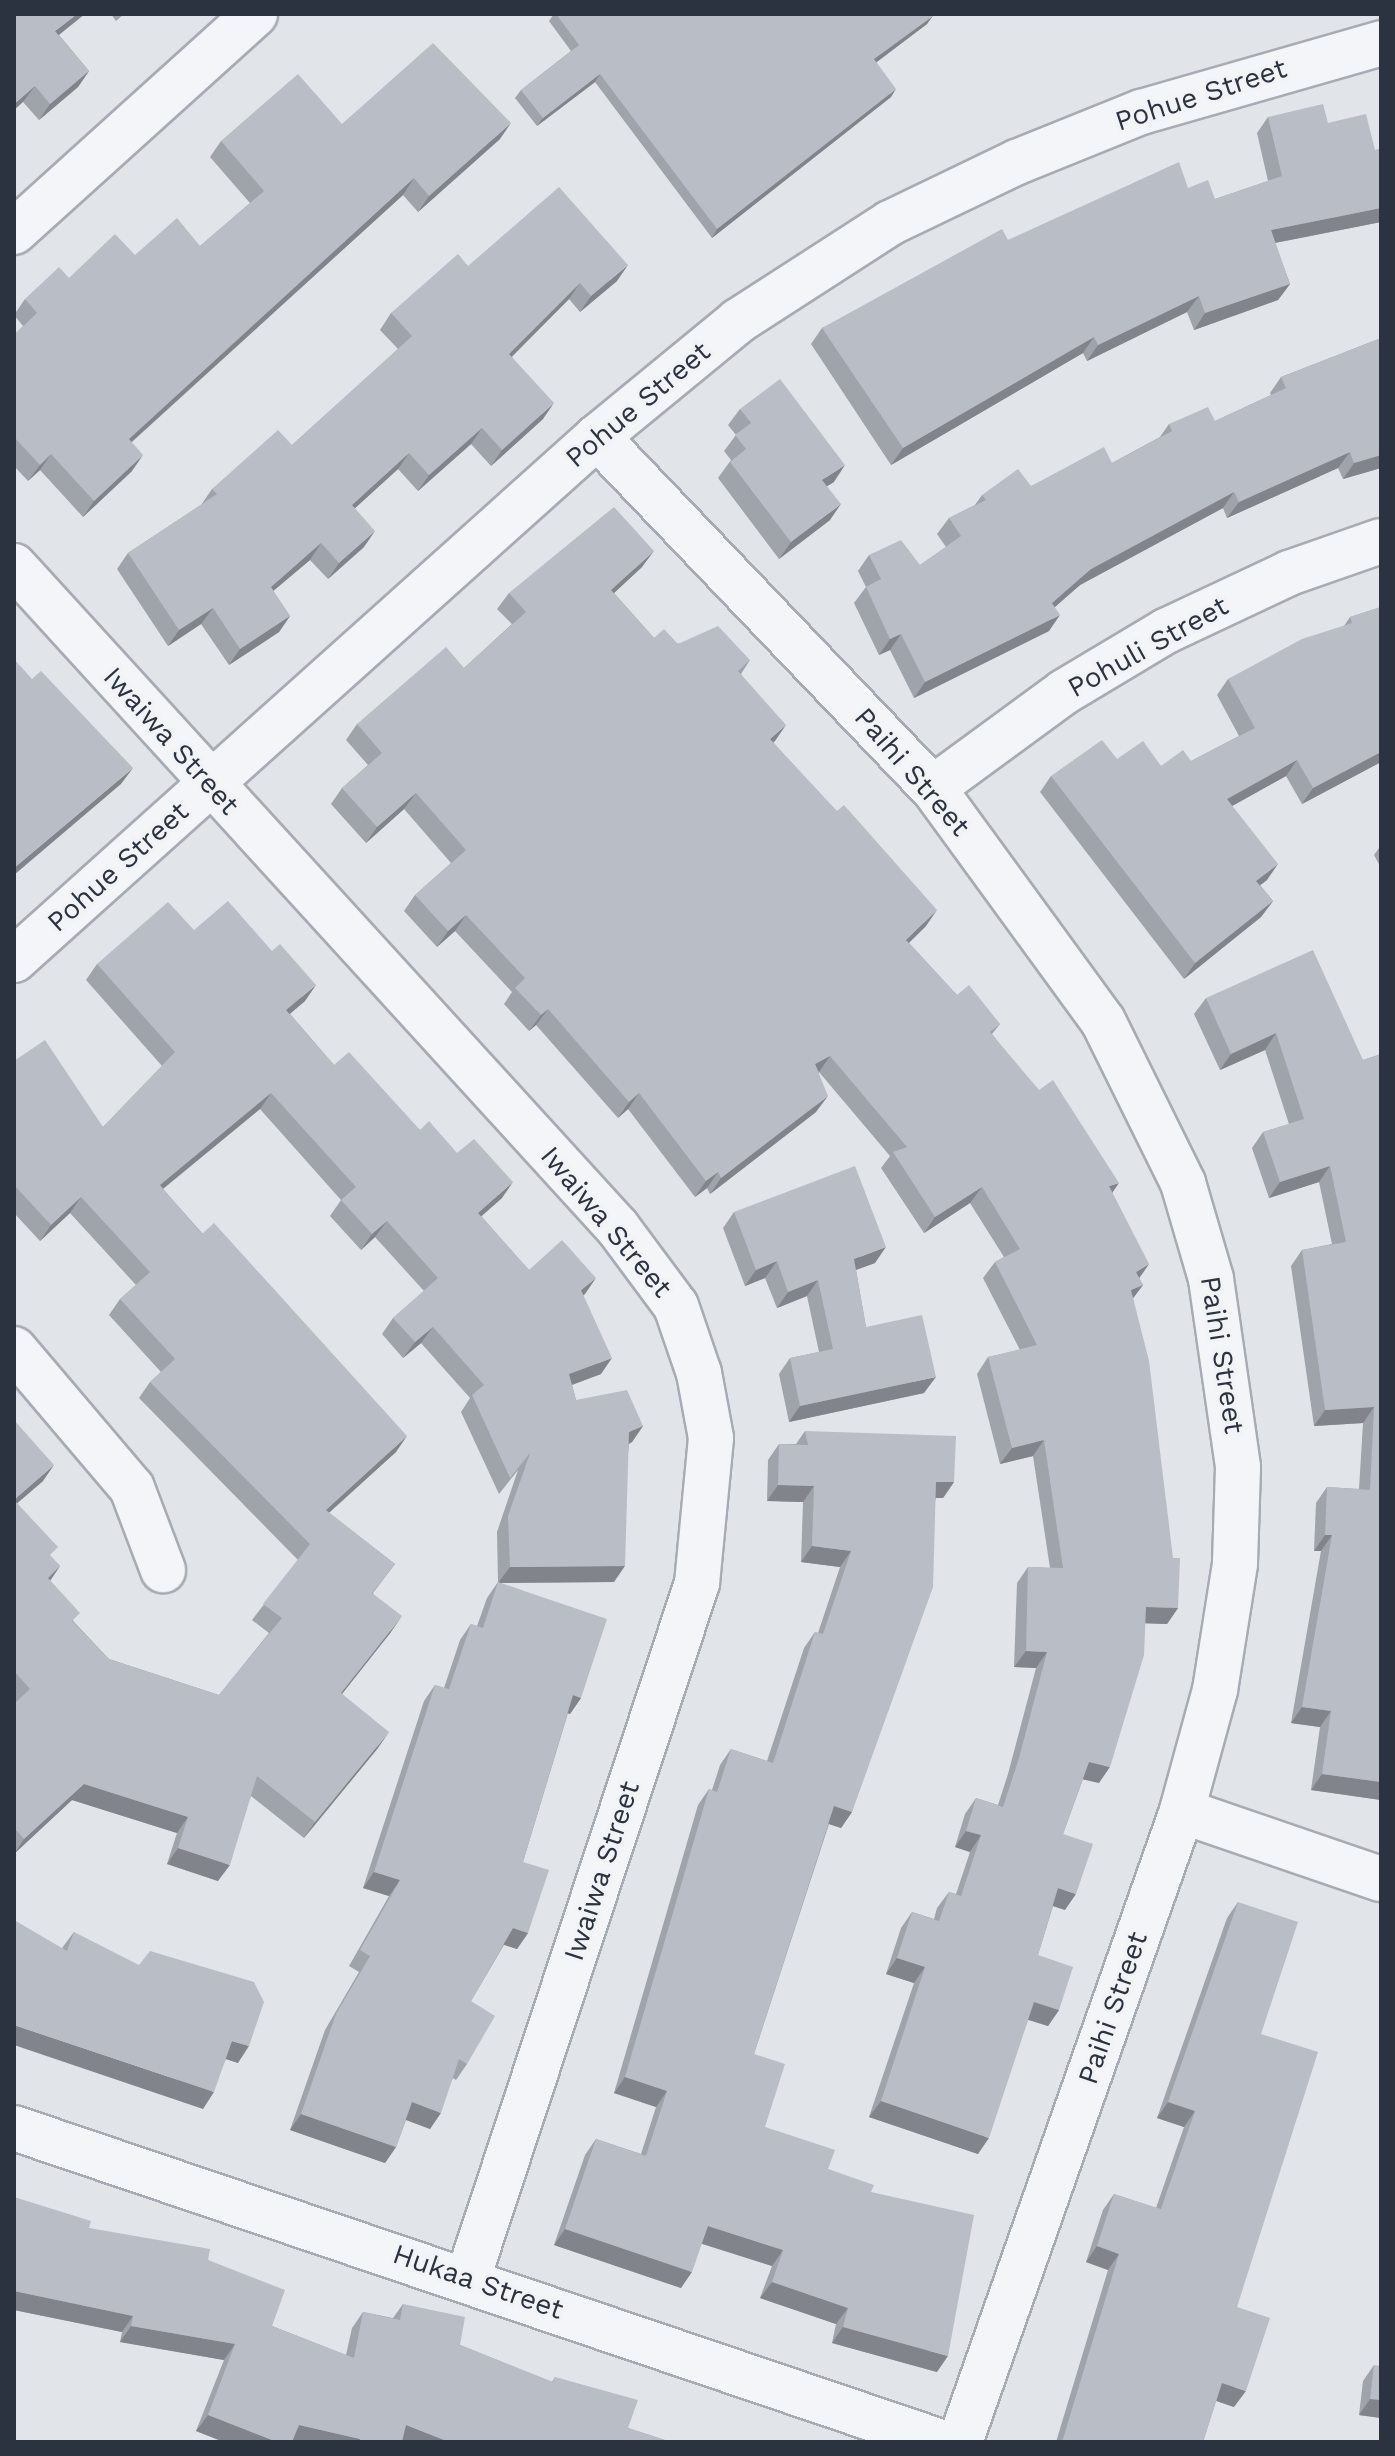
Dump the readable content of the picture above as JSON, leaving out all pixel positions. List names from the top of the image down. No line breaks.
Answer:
{"streets":{"street":["Pohue Street","Pohuli Street","Iwaiwa Street","Paihi Street","Hukaa Street"]},"crossings":[["Pohue Street","Iwaiwa Street"],["Pohue Street","Paihi Street"],["Pohuli Street","Paihi Street"],["Iwaiwa Street","Hukaa Street"]]}
